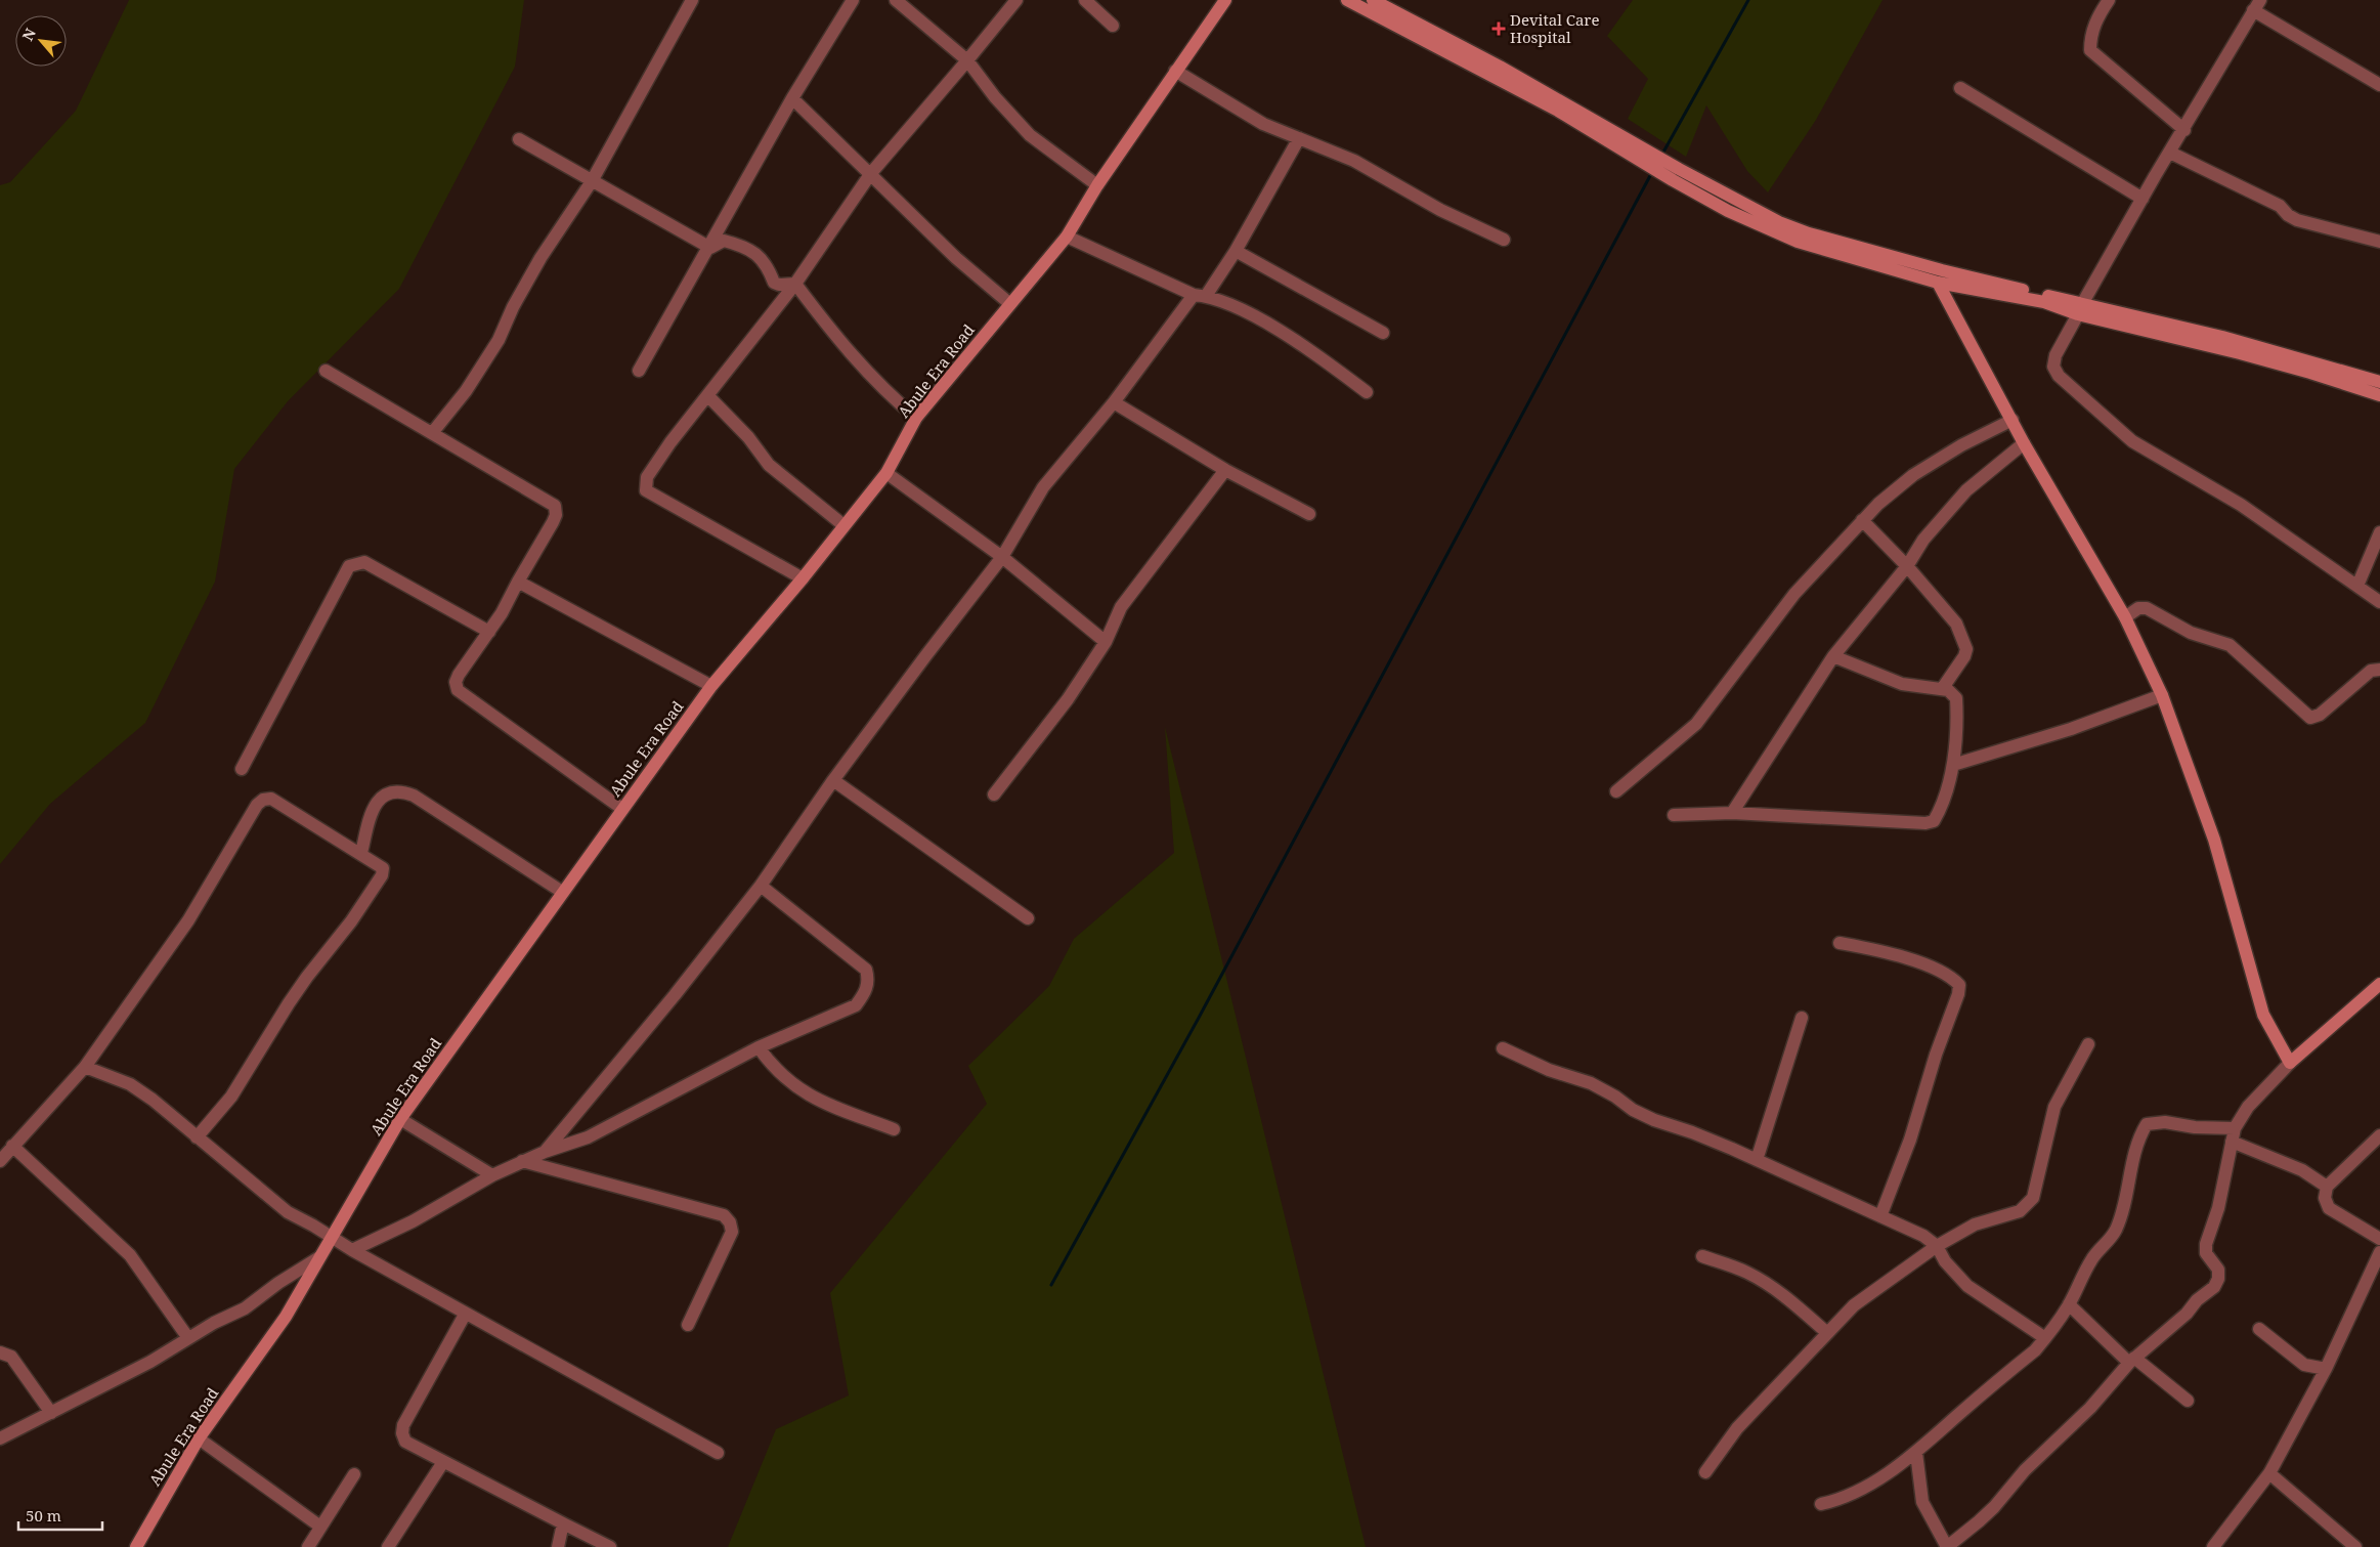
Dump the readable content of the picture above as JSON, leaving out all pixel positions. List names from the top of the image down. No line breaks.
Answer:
{"streets":{"street":["Abule Era Road"]},"places":{"health":["Devital Care Hospital"]},"scale_bar":"50 m","north":"top left"}
